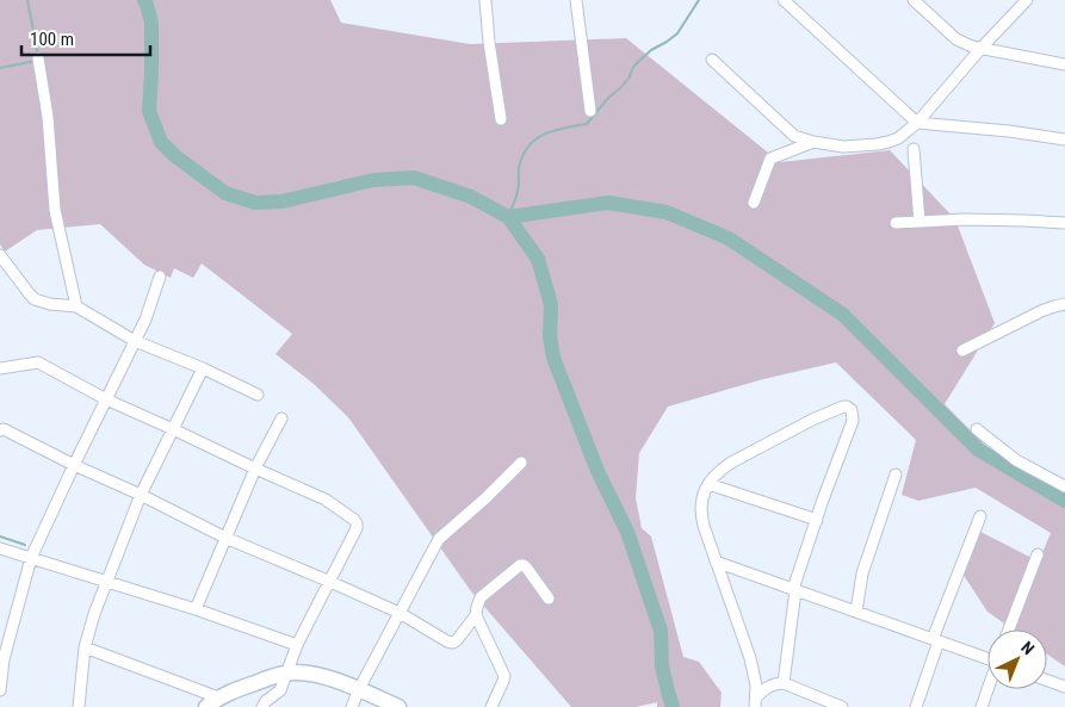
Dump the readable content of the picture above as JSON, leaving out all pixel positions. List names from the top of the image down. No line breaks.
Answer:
{"scale_bar":"100 m","north":"top right"}
